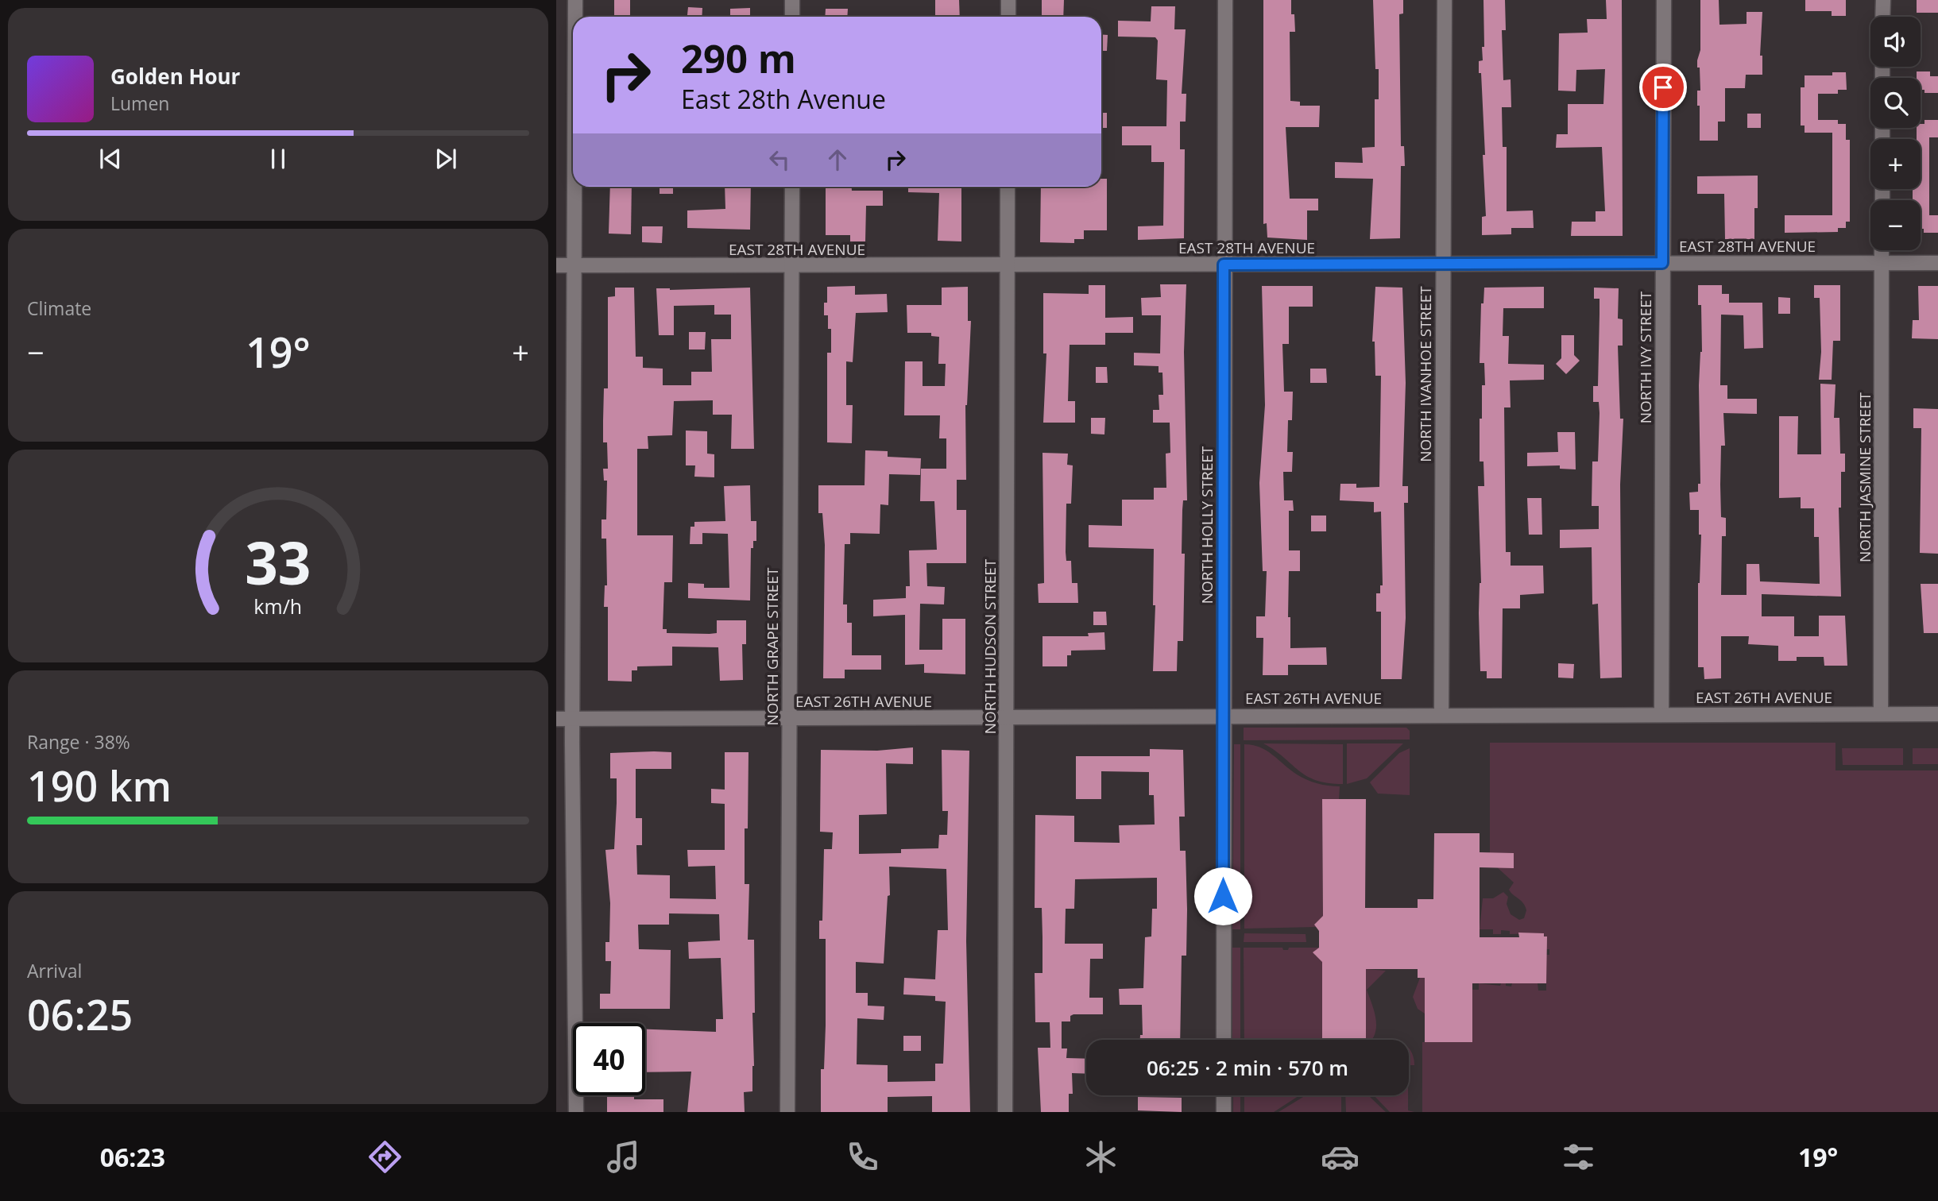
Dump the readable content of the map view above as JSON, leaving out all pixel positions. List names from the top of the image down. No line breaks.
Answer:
{"streets":{"street":["EAST 28TH AVENUE","NORTH IVY STREET","NORTH IVANHOE STREET","NORTH JASMINE STREET","NORTH HOLLY STREET","NORTH GRAPE STREET","NORTH HUDSON STREET","EAST 26TH AVENUE"]},"crossings":[["EAST 28TH AVENUE","NORTH IVY STREET"],["EAST 28TH AVENUE","NORTH IVANHOE STREET"],["EAST 28TH AVENUE","NORTH JASMINE STREET"],["EAST 28TH AVENUE","NORTH HOLLY STREET"],["EAST 28TH AVENUE","NORTH GRAPE STREET"],["EAST 28TH AVENUE","NORTH HUDSON STREET"],["NORTH IVY STREET","EAST 26TH AVENUE"],["NORTH IVANHOE STREET","EAST 26TH AVENUE"],["NORTH JASMINE STREET","EAST 26TH AVENUE"],["NORTH HOLLY STREET","EAST 26TH AVENUE"],["NORTH GRAPE STREET","EAST 26TH AVENUE"],["NORTH HUDSON STREET","EAST 26TH AVENUE"]],"page":{"map_buttons":["+","−"],"turn":["290 m","East 28th Avenue"],"song":["Golden Hour","Lumen"],"tile":["Climate",["Range · 38%","190 km"],["Arrival","06:25"]],"heat":["−","19°","+"],"limit":"40","trip":"06:25 · 2 min · 570 m","tabs":["06:23","19°"],"gauge":["33","km/h"]}}
